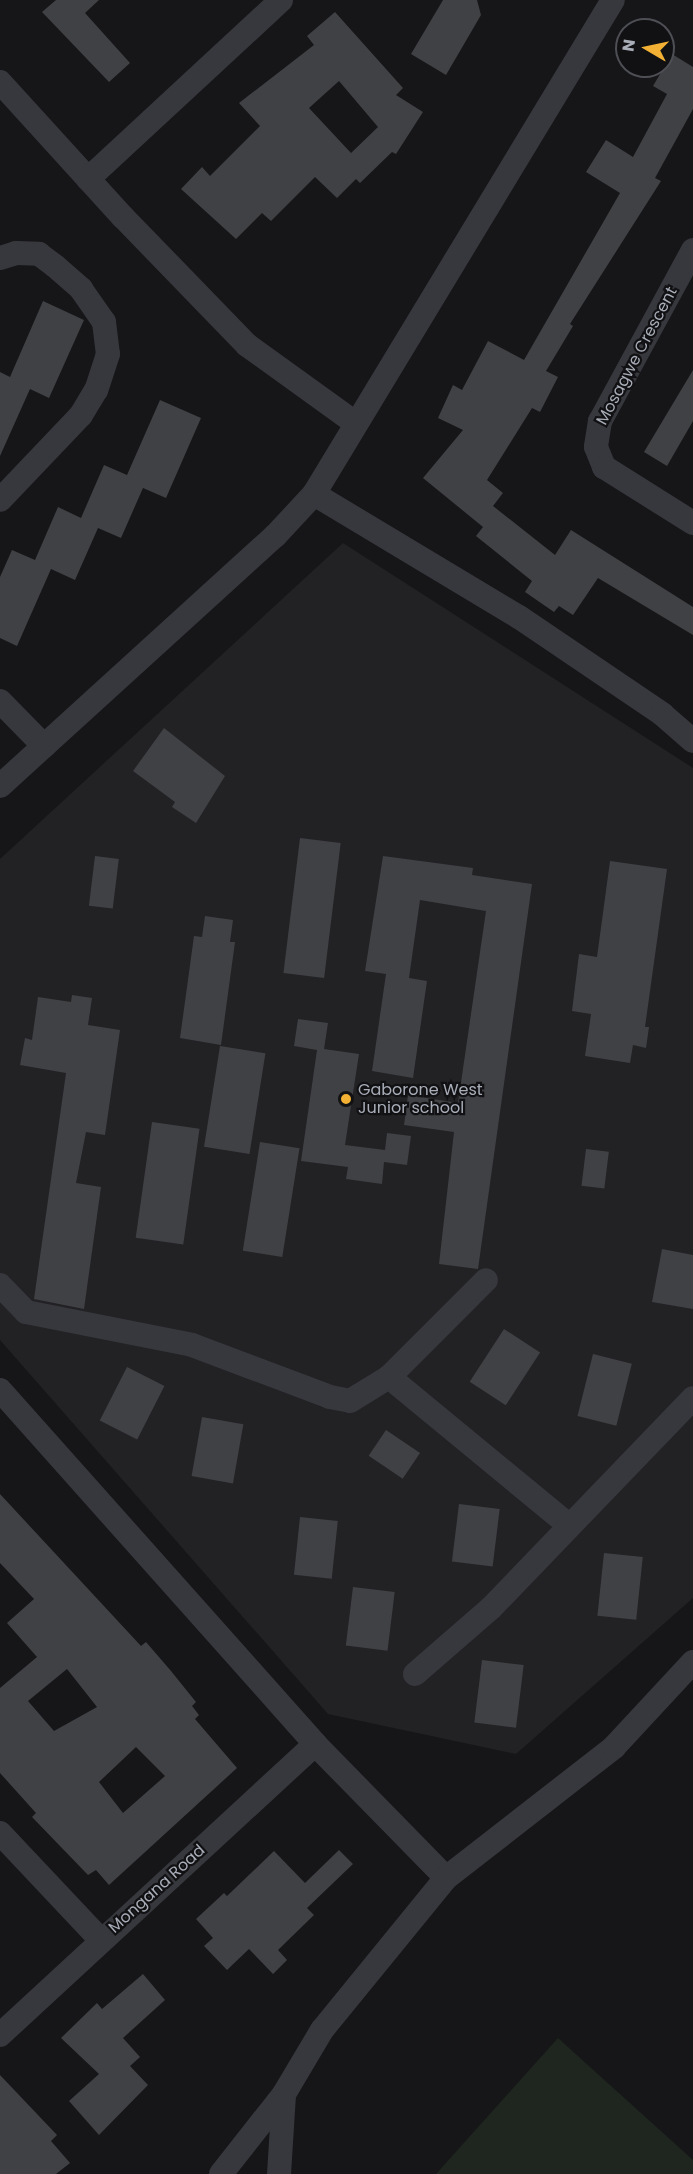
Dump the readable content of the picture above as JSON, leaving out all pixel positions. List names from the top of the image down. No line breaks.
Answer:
{"streets":{"street":["Mosagwe Crescent","Mongana Road"]},"places":["Gaborone West Junior school"],"north":"left"}
